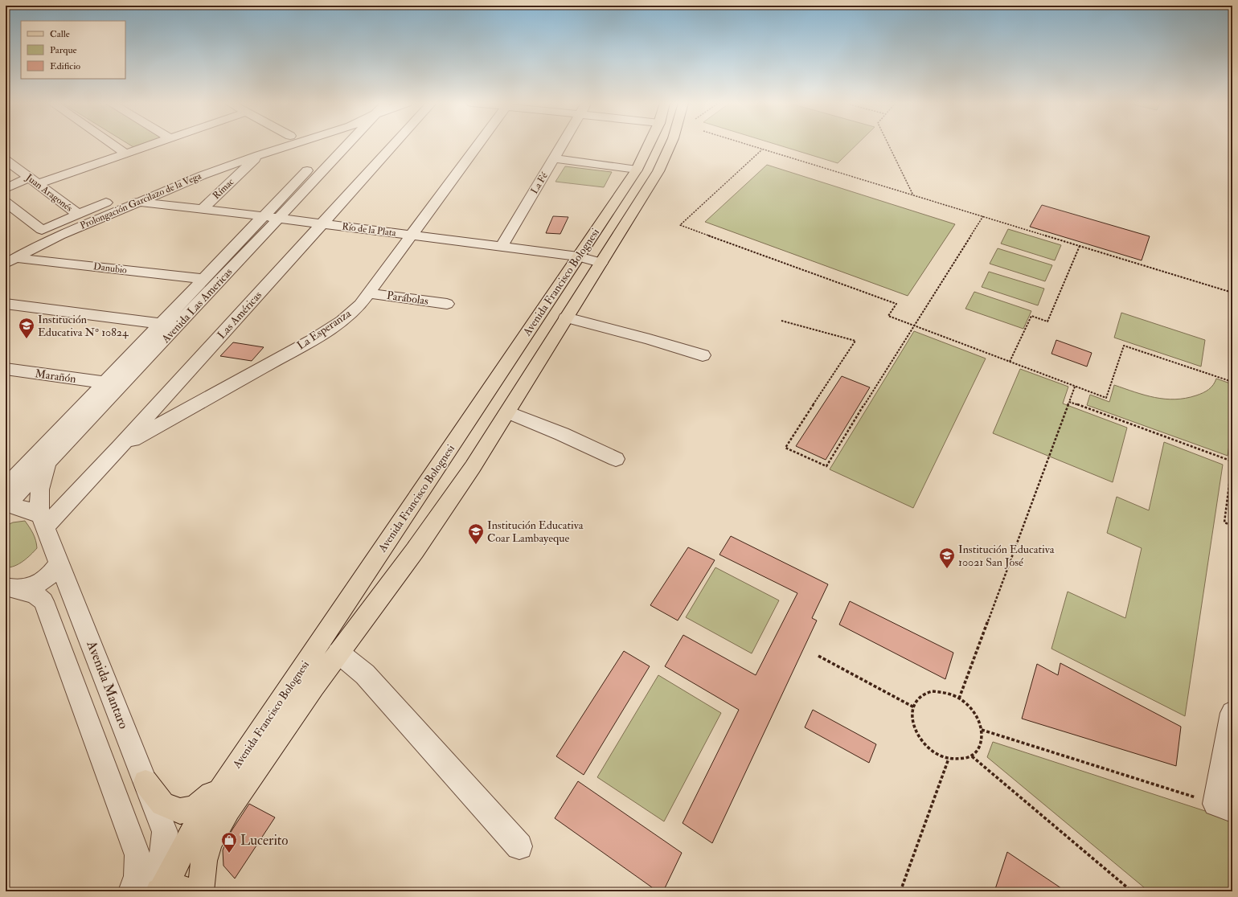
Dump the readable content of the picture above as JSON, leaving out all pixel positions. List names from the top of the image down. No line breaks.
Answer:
{"streets":{"main road":["Avenida Francisco Bolognesi"],"street":["La Fé","Rímac","Juan Aragonés","Prolongación Garcilazo de la Vega","Río de la Plata","Danubio","Parábolas","Avenida Las Americas","Las Américas","La Esperanza","Marañón","Avenida Mantaro"]},"crossings":[["La Fé","Río de la Plata"],["Rímac","Prolongación Garcilazo de la Vega"],["Rímac","Río de la Plata"],["Prolongación Garcilazo de la Vega","Río de la Plata"],["Prolongación Garcilazo de la Vega","Danubio"],["Río de la Plata","Avenida Francisco Bolognesi"],["Río de la Plata","Avenida Las Americas"],["Río de la Plata","Las Américas"],["Río de la Plata","La Esperanza"],["Danubio","Avenida Las Americas"],["Avenida Francisco Bolognesi","Avenida Mantaro"],["Parábolas","La Esperanza"],["Avenida Las Americas","Marañón"],["Avenida Las Americas","Avenida Mantaro"],["Las Américas","La Esperanza"],["Las Américas","Avenida Mantaro"]],"places":{"school or university":["Institución Educativa Nº 10824","Institución Educativa Coar Lambayeque","Institución Educativa 10021 San José"],"shop":["Lucerito"]},"legend":["Calle","Parque","Edificio"]}
